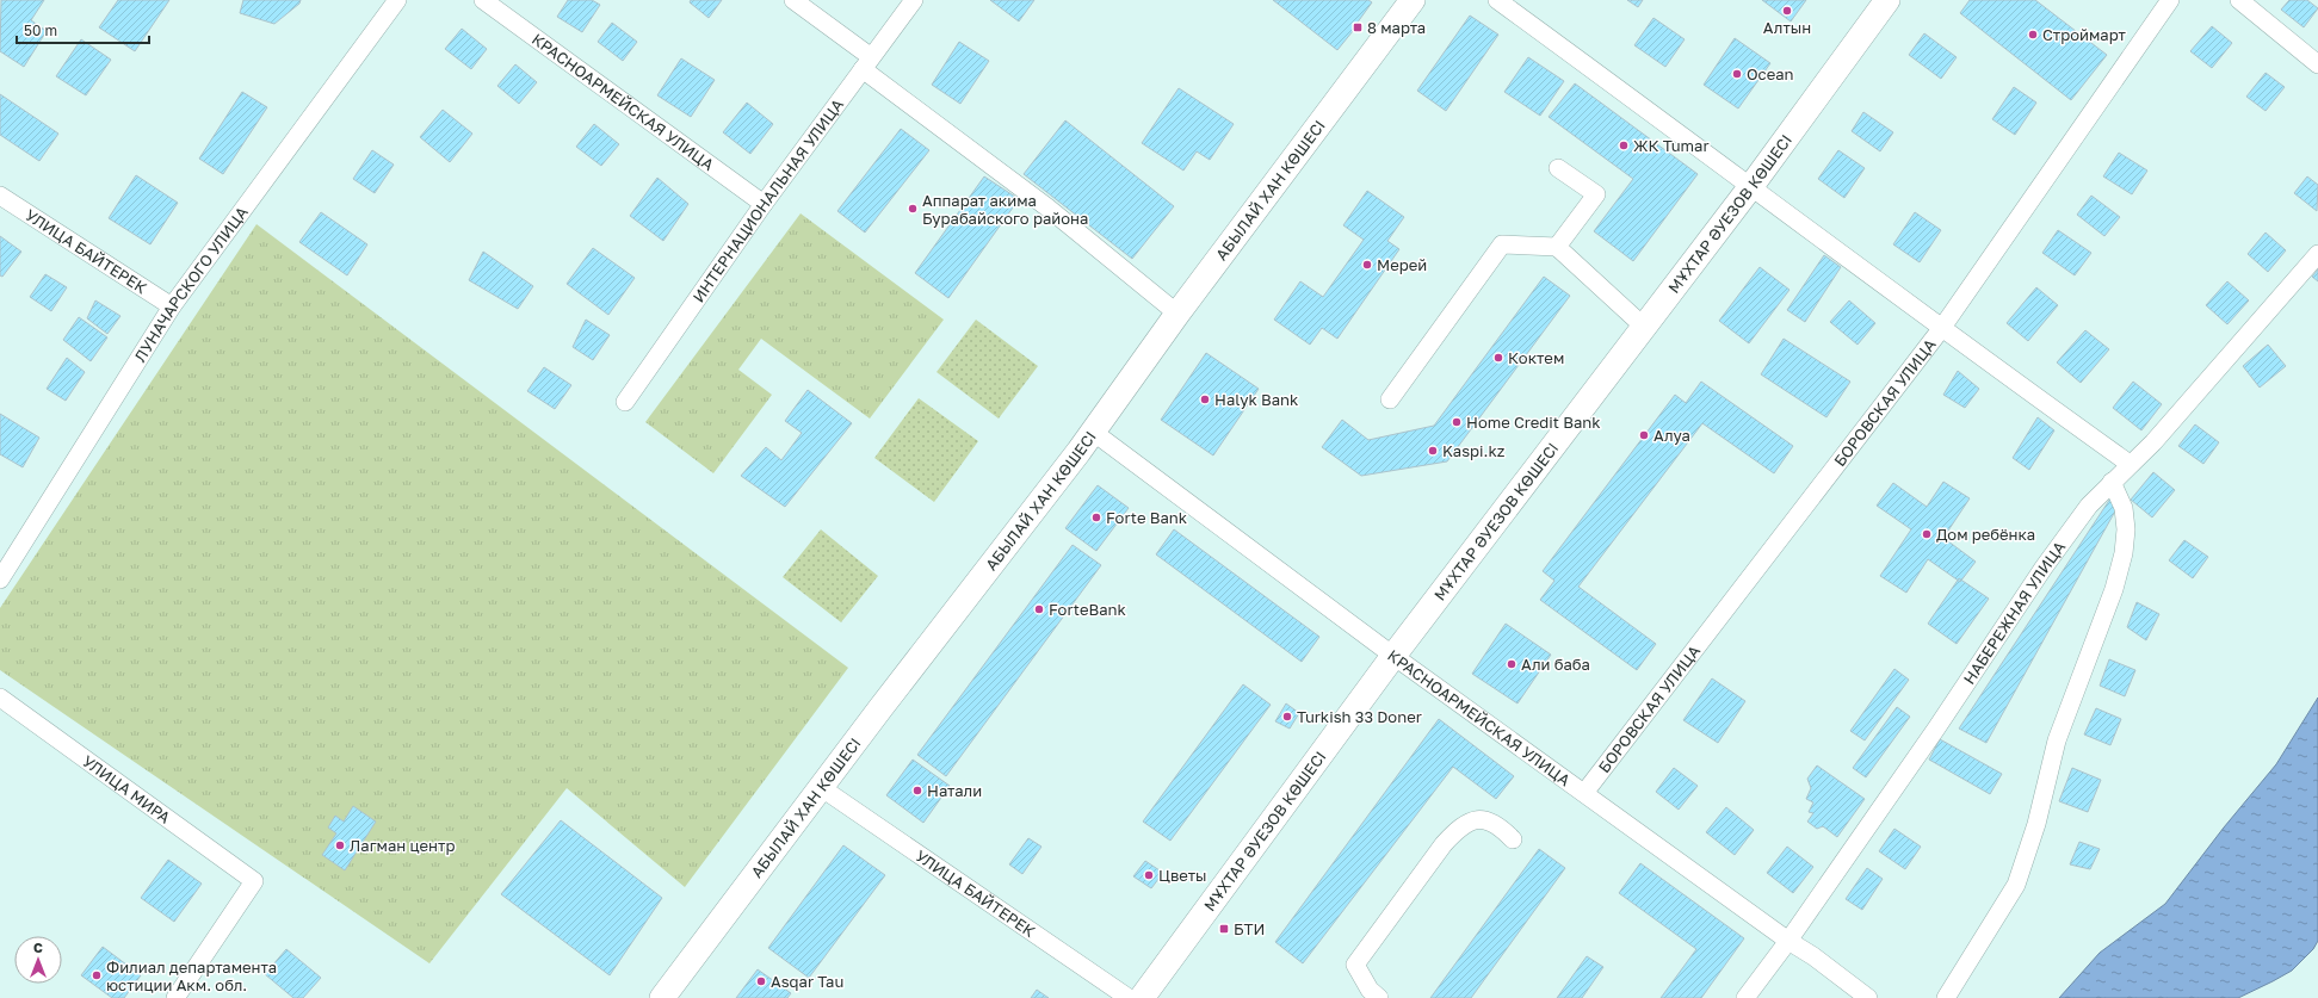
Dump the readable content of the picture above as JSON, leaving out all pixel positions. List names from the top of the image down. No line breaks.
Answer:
{"streets":{"street":["КРАСНОАРМЕЙСКАЯ УЛИЦА","АБЫЛАЙ ХАН КӨШЕСІ","ИНТЕРНАЦИОНАЛЬНАЯ УЛИЦА","МҰХТАР ӘУЕЗОВ КӨШЕСІ","УЛИЦА БАЙТЕРЕК","ЛУНАЧАРСКОГО УЛИЦА","БОРОВСКАЯ УЛИЦА","НАБЕРЕЖНАЯ УЛИЦА","УЛИЦА МИРА"]},"crossings":[["КРАСНОАРМЕЙСКАЯ УЛИЦА","АБЫЛАЙ ХАН КӨШЕСІ"],["КРАСНОАРМЕЙСКАЯ УЛИЦА","ИНТЕРНАЦИОНАЛЬНАЯ УЛИЦА"],["КРАСНОАРМЕЙСКАЯ УЛИЦА","МҰХТАР ӘУЕЗОВ КӨШЕСІ"],["КРАСНОАРМЕЙСКАЯ УЛИЦА","БОРОВСКАЯ УЛИЦА"],["КРАСНОАРМЕЙСКАЯ УЛИЦА","НАБЕРЕЖНАЯ УЛИЦА"],["АБЫЛАЙ ХАН КӨШЕСІ","УЛИЦА БАЙТЕРЕК"],["УЛИЦА БАЙТЕРЕК","ЛУНАЧАРСКОГО УЛИЦА"]],"places":{"other":["Алтын","Строймарт","Ocean","ЖК Tumar","Аппарат акима Бурабайского района","Мерей","Коктем","Halyk Bank","Home Credit Bank","Алуа","Kaspi.kz","Forte Bank","Дом ребёнка","ForteBank","Али баба","Turkish 33 Doner","Натали","Лагман центр","Цветы","Филиал департамента юстиции Акм. обл.","Asqar Tau"],"transit":["8 марта","БТИ"]},"scale_bar":"50 m","north":"top"}
